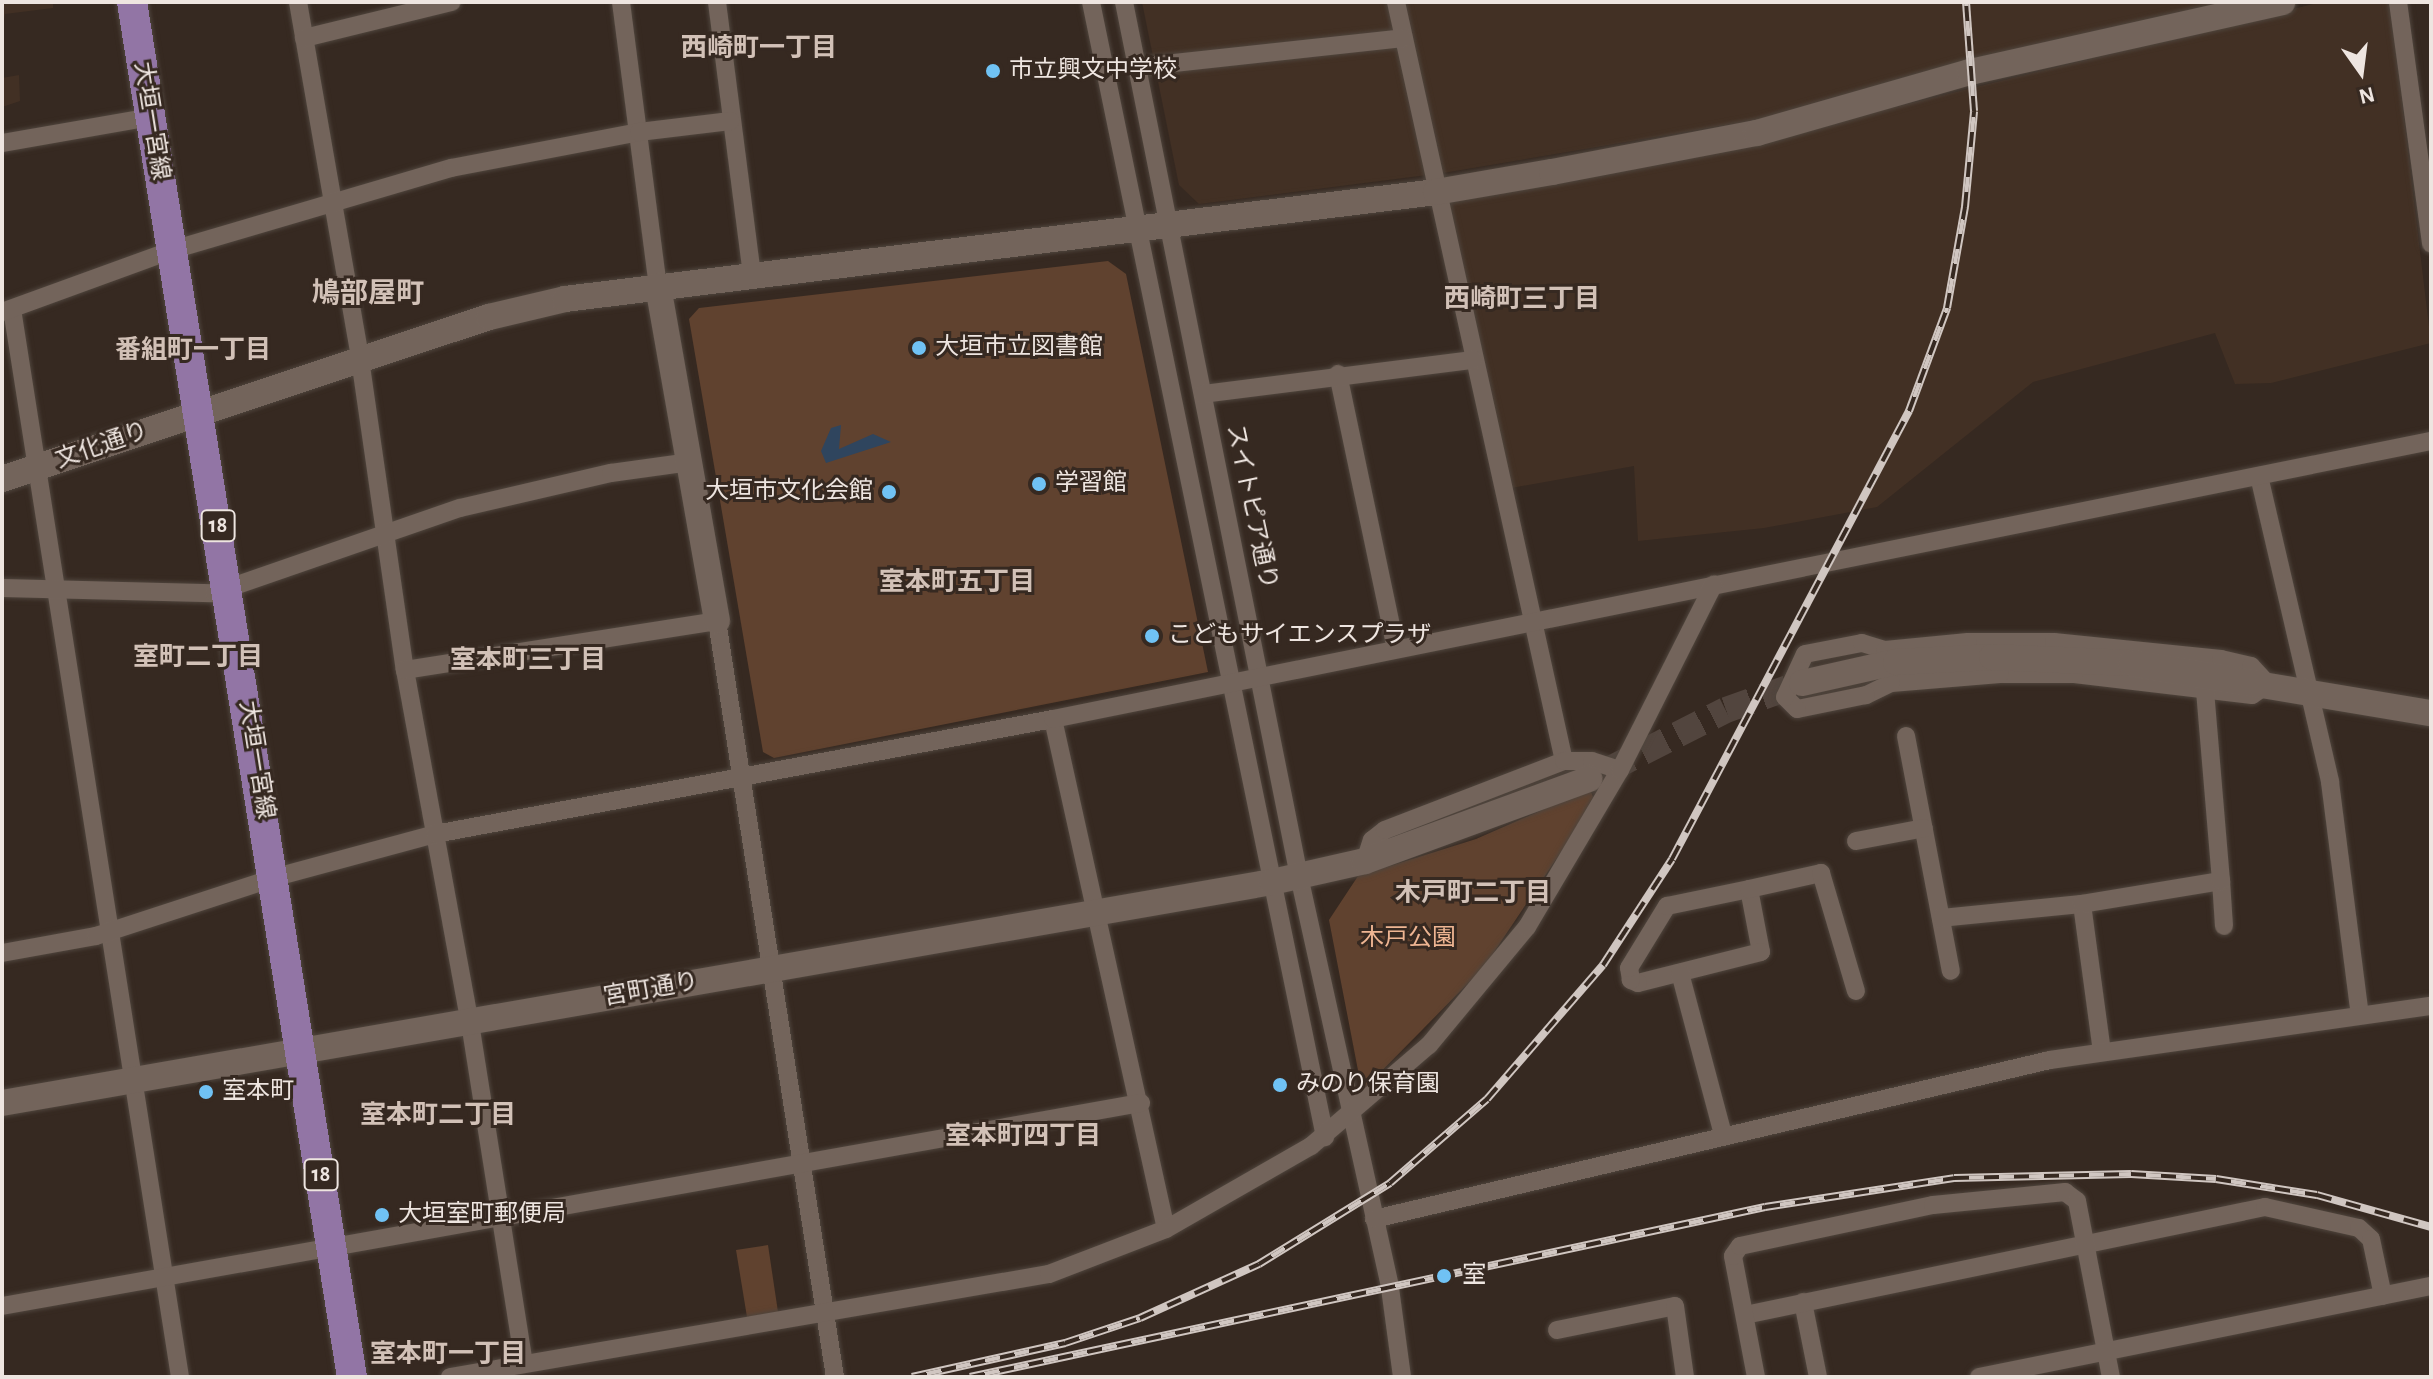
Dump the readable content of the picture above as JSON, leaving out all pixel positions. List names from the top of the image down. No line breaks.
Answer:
{"streets":{"main road":["大垣一宮線","18"],"street":["文化通り","スイトピア通り","宮町通り"]},"crossings":[["大垣一宮線","文化通り"],["大垣一宮線","宮町通り"],["文化通り","スイトピア通り"],["スイトピア通り","宮町通り"]],"districts":["西崎町一丁目","鳩部屋町","西崎町三丁目","番組町一丁目","室本町五丁目","室町二丁目","室本町三丁目","木戸町二丁目","室本町二丁目","室本町四丁目","室本町一丁目"],"parks":["木戸公園"],"places":["市立興文中学校","大垣市立図書館","学習館","大垣市文化会館","こどもサイエンスプラザ","みのり保育園","室本町","大垣室町郵便局","室"],"north":"bottom"}
